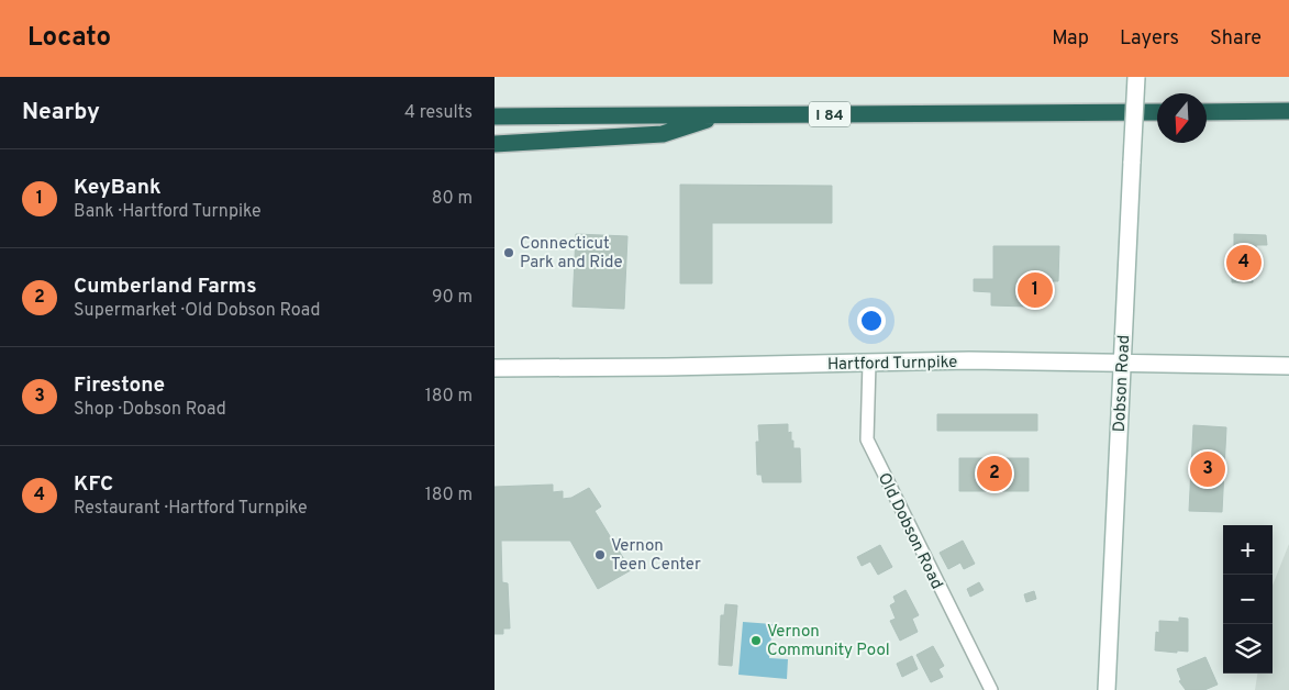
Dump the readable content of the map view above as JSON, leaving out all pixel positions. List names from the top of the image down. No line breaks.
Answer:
{"streets":{"highway":["I 84"],"main road":["Hartford Turnpike","Dobson Road"],"street":["Old Dobson Road"]},"crossings":[["Hartford Turnpike","Dobson Road"],["Hartford Turnpike","Old Dobson Road"]],"places":["Connecticut Park and Ride","Vernon Teen Center","Vernon Community Pool"],"north":"bottom","page":{"header":"Locato","nav":["Map","Layers","Share"],"heading":["Nearby","4 results"],"list":[{"mark":"1","name":"KeyBank","note":"Bank · Hartford Turnpike","value":"80 m"},{"mark":"2","name":"Cumberland Farms","note":"Supermarket · Old Dobson Road","value":"90 m"},{"mark":"3","name":"Firestone","note":"Shop · Dobson Road","value":"180 m"},{"mark":"4","name":"KFC","note":"Restaurant · Hartford Turnpike","value":"180 m"}],"pins":["4","1","3","2"],"map_buttons":["+","−"]}}
